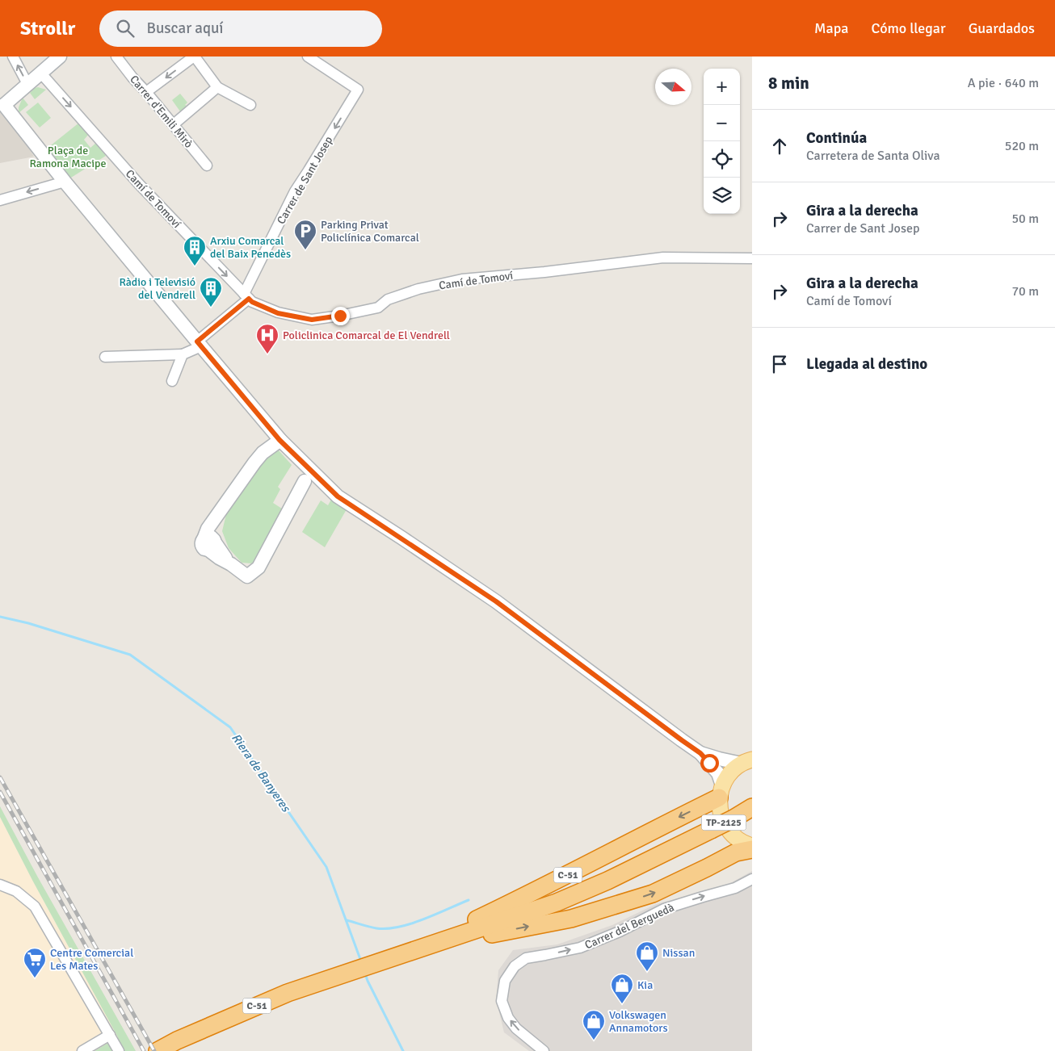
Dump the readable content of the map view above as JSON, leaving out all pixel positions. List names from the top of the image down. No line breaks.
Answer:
{"streets":{"highway":["C-51"],"main road":["TP-2125"],"street":["Carrer d'Emili Mirò","Carrer de Sant Josep","Camí de Tomoví","Carrer del Berguedà"]},"crossings":[["Carrer de Sant Josep","Camí de Tomoví"],["Carrer de Sant Josep","TP-2125"],["TP-2125","C-51"]],"one_way":["Carrer de Sant Josep"],"water":["Riera de Banyeres"],"parks":["Plaça de Ramona Macipe"],"places":{"parking":["Parking Privat Policlínica Comarcal"],"building":["Arxiu Comarcal del Baix Penedès","Ràdio i Televisió del Vendrell"],"hospital":["Policlinica Comarcal de El Vendrell"],"shop":["Nissan","Kia","Volkswagen Annamotors"],"supermarket":["Centre Comercial Les Mates"]},"north":"right","page":{"header":"Strollr","search":"Buscar aquí","nav":["Mapa","Cómo llegar","Guardados"],"heading":["8 min","A pie · 640 m"],"map_buttons":["+","−"],"list":[["Continúa","Carretera de Santa Oliva","520 m"],["Gira a la derecha","Carrer de Sant Josep","50 m"],["Gira a la derecha","Camí de Tomoví","70 m"],"Llegada al destino"]}}
